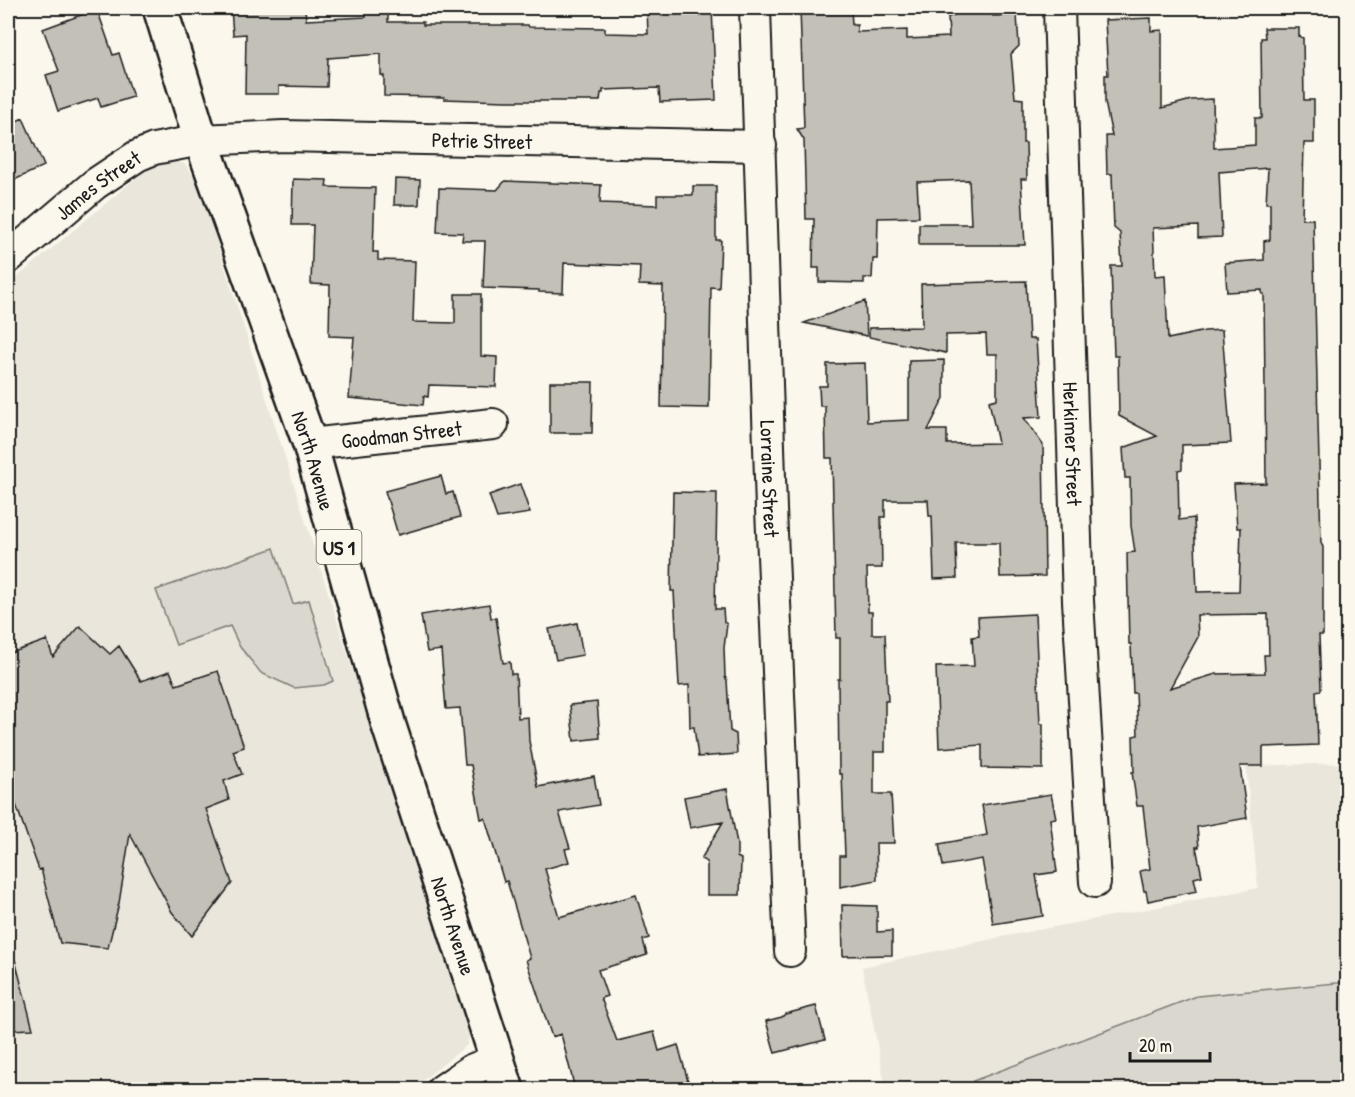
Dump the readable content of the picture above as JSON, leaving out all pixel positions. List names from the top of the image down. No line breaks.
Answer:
{"streets":{"main road":["North Avenue","US 1"],"street":["Petrie Street","James Street","Goodman Street","Herkimer Street","Lorraine Street"]},"crossings":[["Petrie Street","James Street"],["Petrie Street","North Avenue"],["Petrie Street","Lorraine Street"],["James Street","North Avenue"],["Goodman Street","North Avenue"]],"scale_bar":"20 m"}
